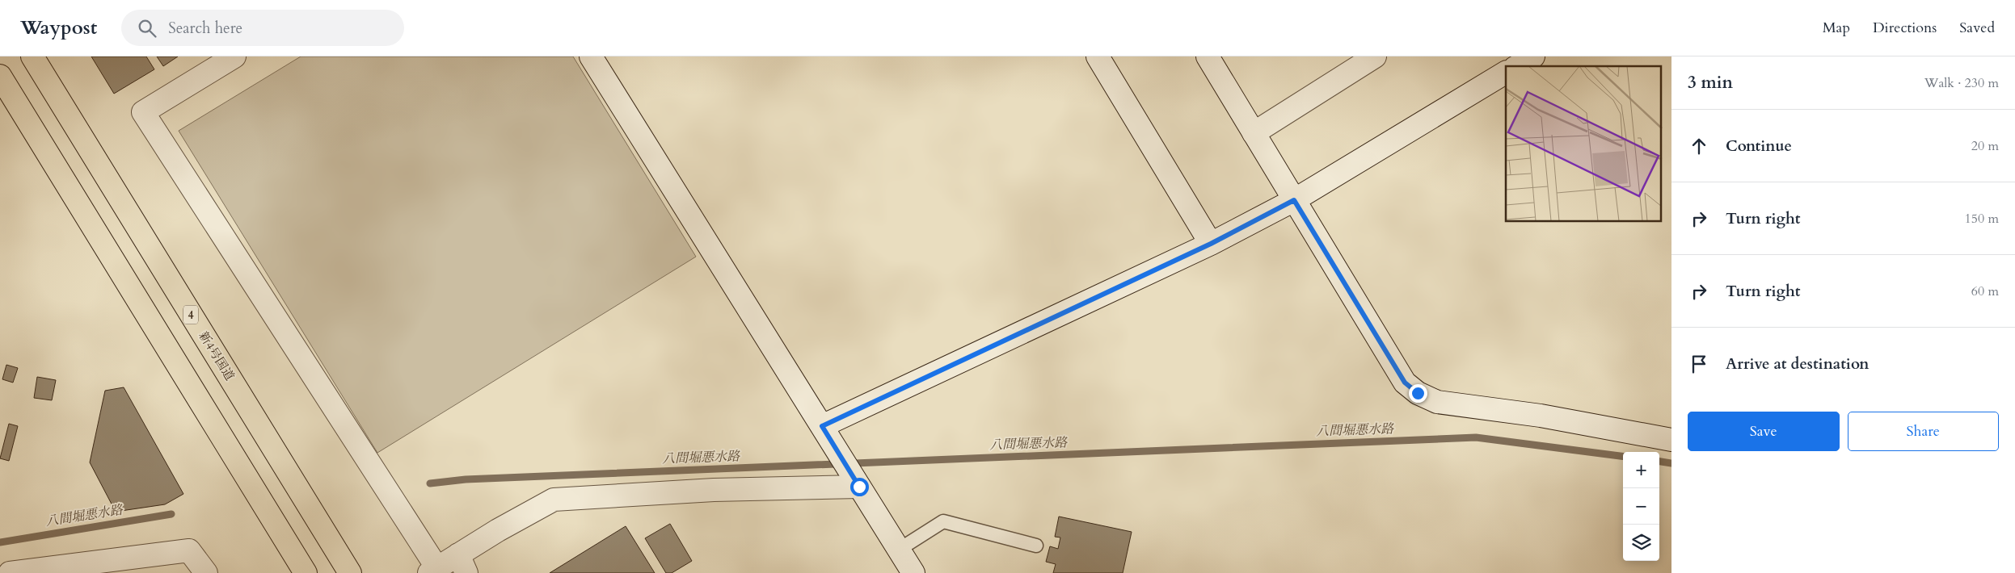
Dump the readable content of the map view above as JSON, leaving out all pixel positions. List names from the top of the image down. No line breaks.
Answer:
{"streets":{"highway":["4","新4号国道"]},"water":["八間堀悪水路"],"page":{"header":"Waypost","search":"Search here","nav":["Map","Directions","Saved"],"heading":["3 min","Walk · 230 m"],"list":[["Continue","20 m"],["Turn right","150 m"],["Turn right","60 m"],"Arrive at destination"],"buttons":["Save","Share"],"map_buttons":["+","−"]}}
